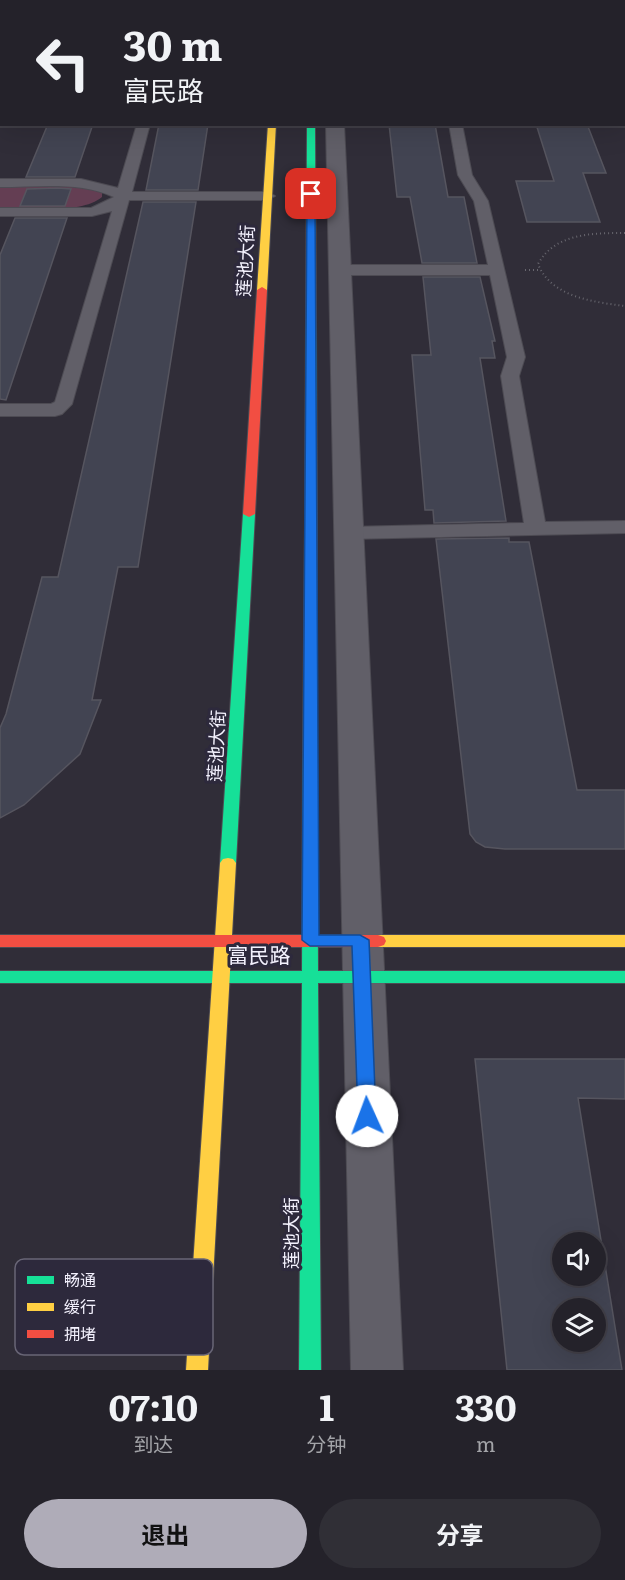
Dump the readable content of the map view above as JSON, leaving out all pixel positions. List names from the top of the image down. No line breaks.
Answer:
{"streets":{"main road":["莲池大街","富民路"]},"crossings":[["莲池大街","富民路"]],"legend":["畅通","缓行","拥堵"],"page":{"turn":["30 m","富民路"],"eta":["07:10","到达","1","分钟","330","m"],"buttons":["退出","分享"]}}
